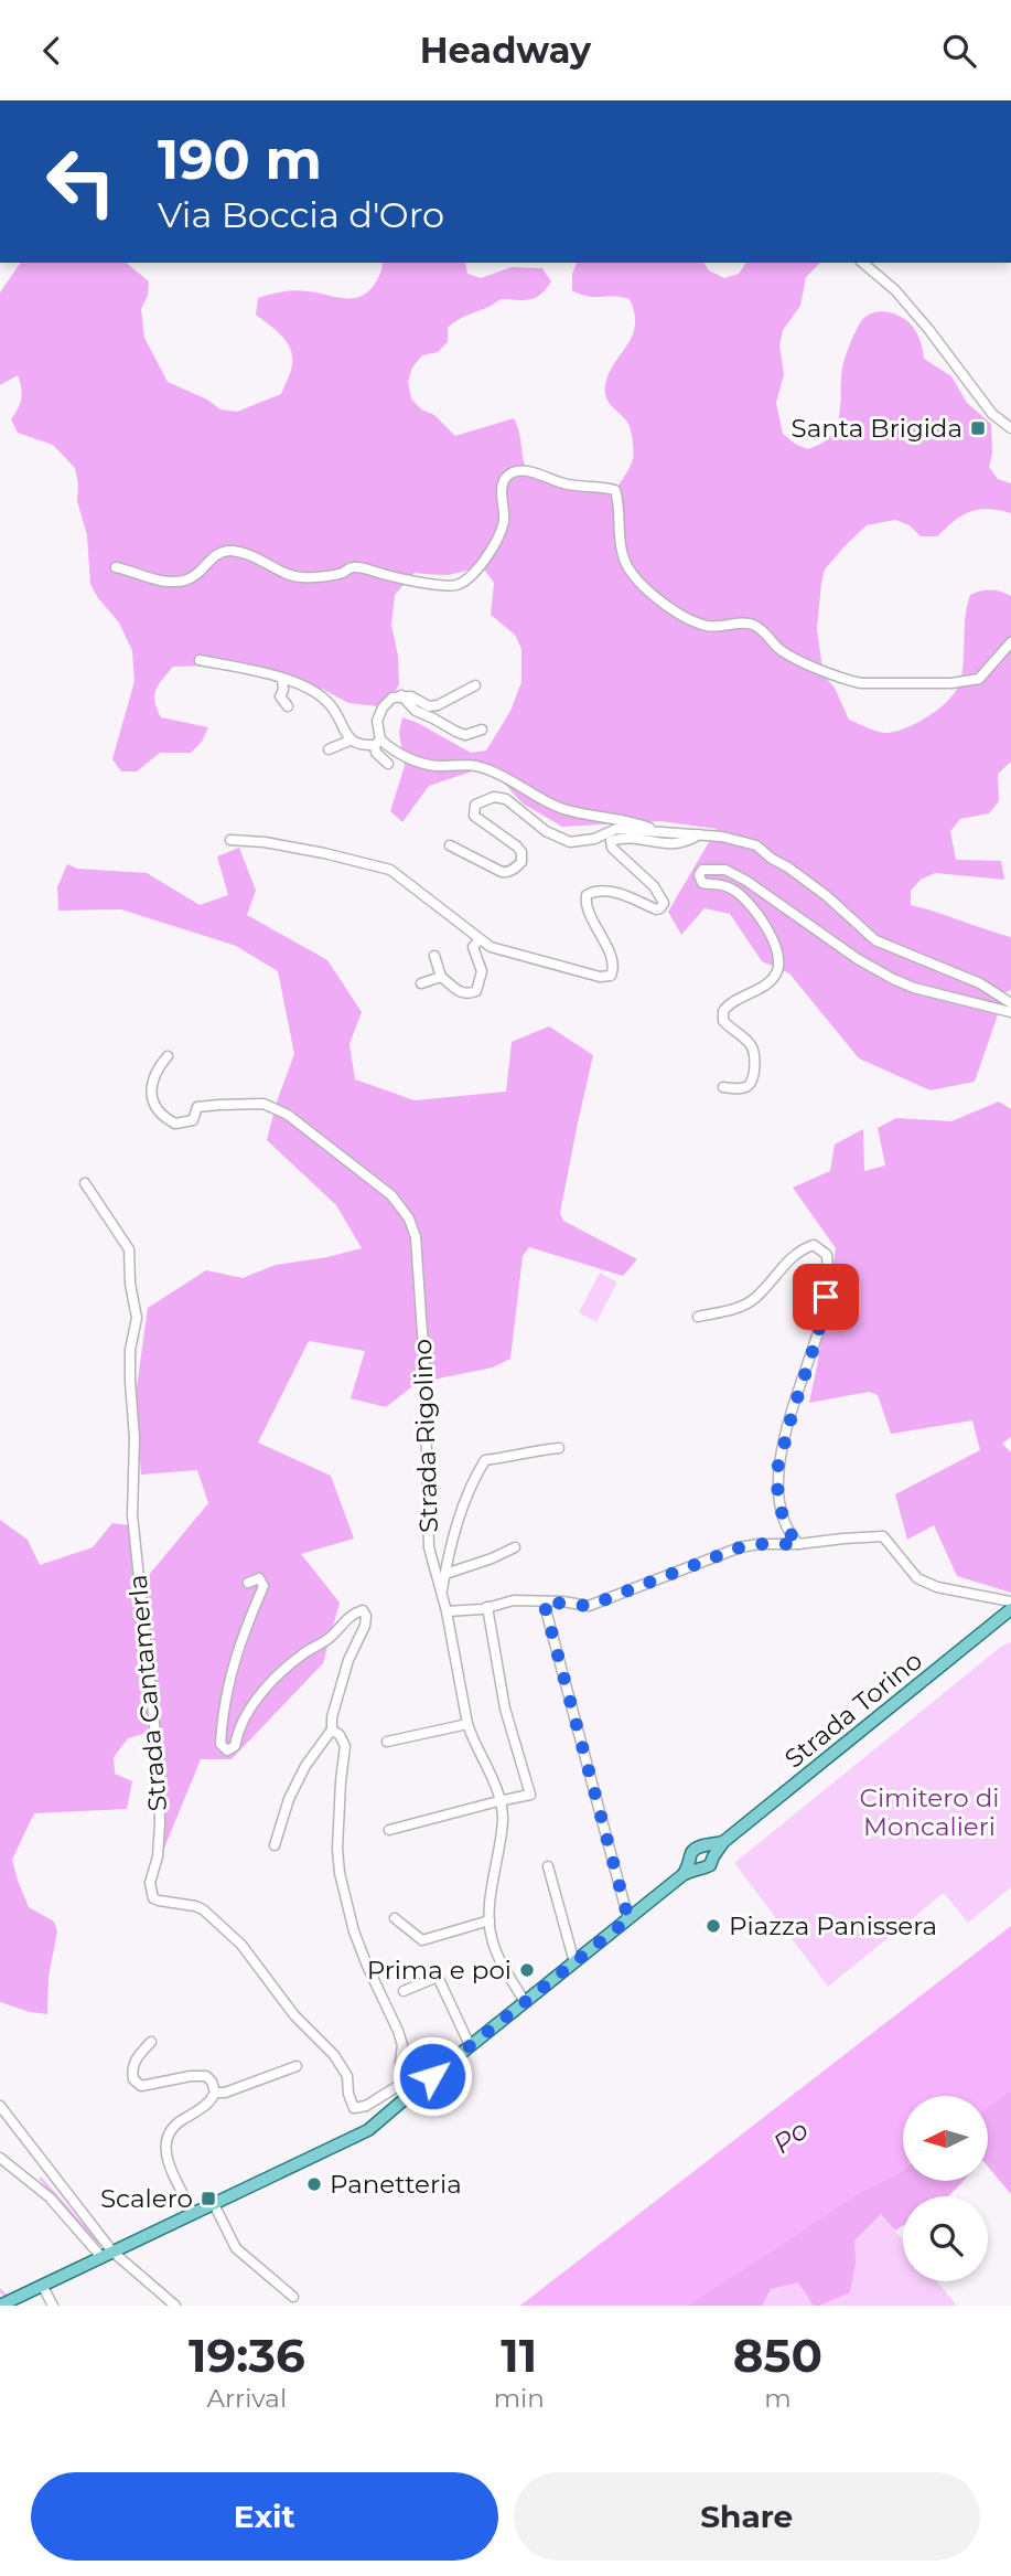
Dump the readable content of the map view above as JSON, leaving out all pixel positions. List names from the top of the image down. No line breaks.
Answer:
{"streets":{"main road":["Strada Torino"],"street":["Strada Rigolino","Strada Cantamerla"]},"crossings":[["Strada Rigolino","Strada Torino"]],"water":["Po"],"parks":["Cimitero di Moncalieri"],"places":{"transit":["Santa Brigida","Scalero"],"other":["Piazza Panissera","Prima e poi","Panetteria"]},"north":"left","page":{"header":"Headway","turn":["190 m","Via Boccia d'Oro"],"eta":["19:36","Arrival","11","min","850","m"],"buttons":["Exit","Share"]}}
